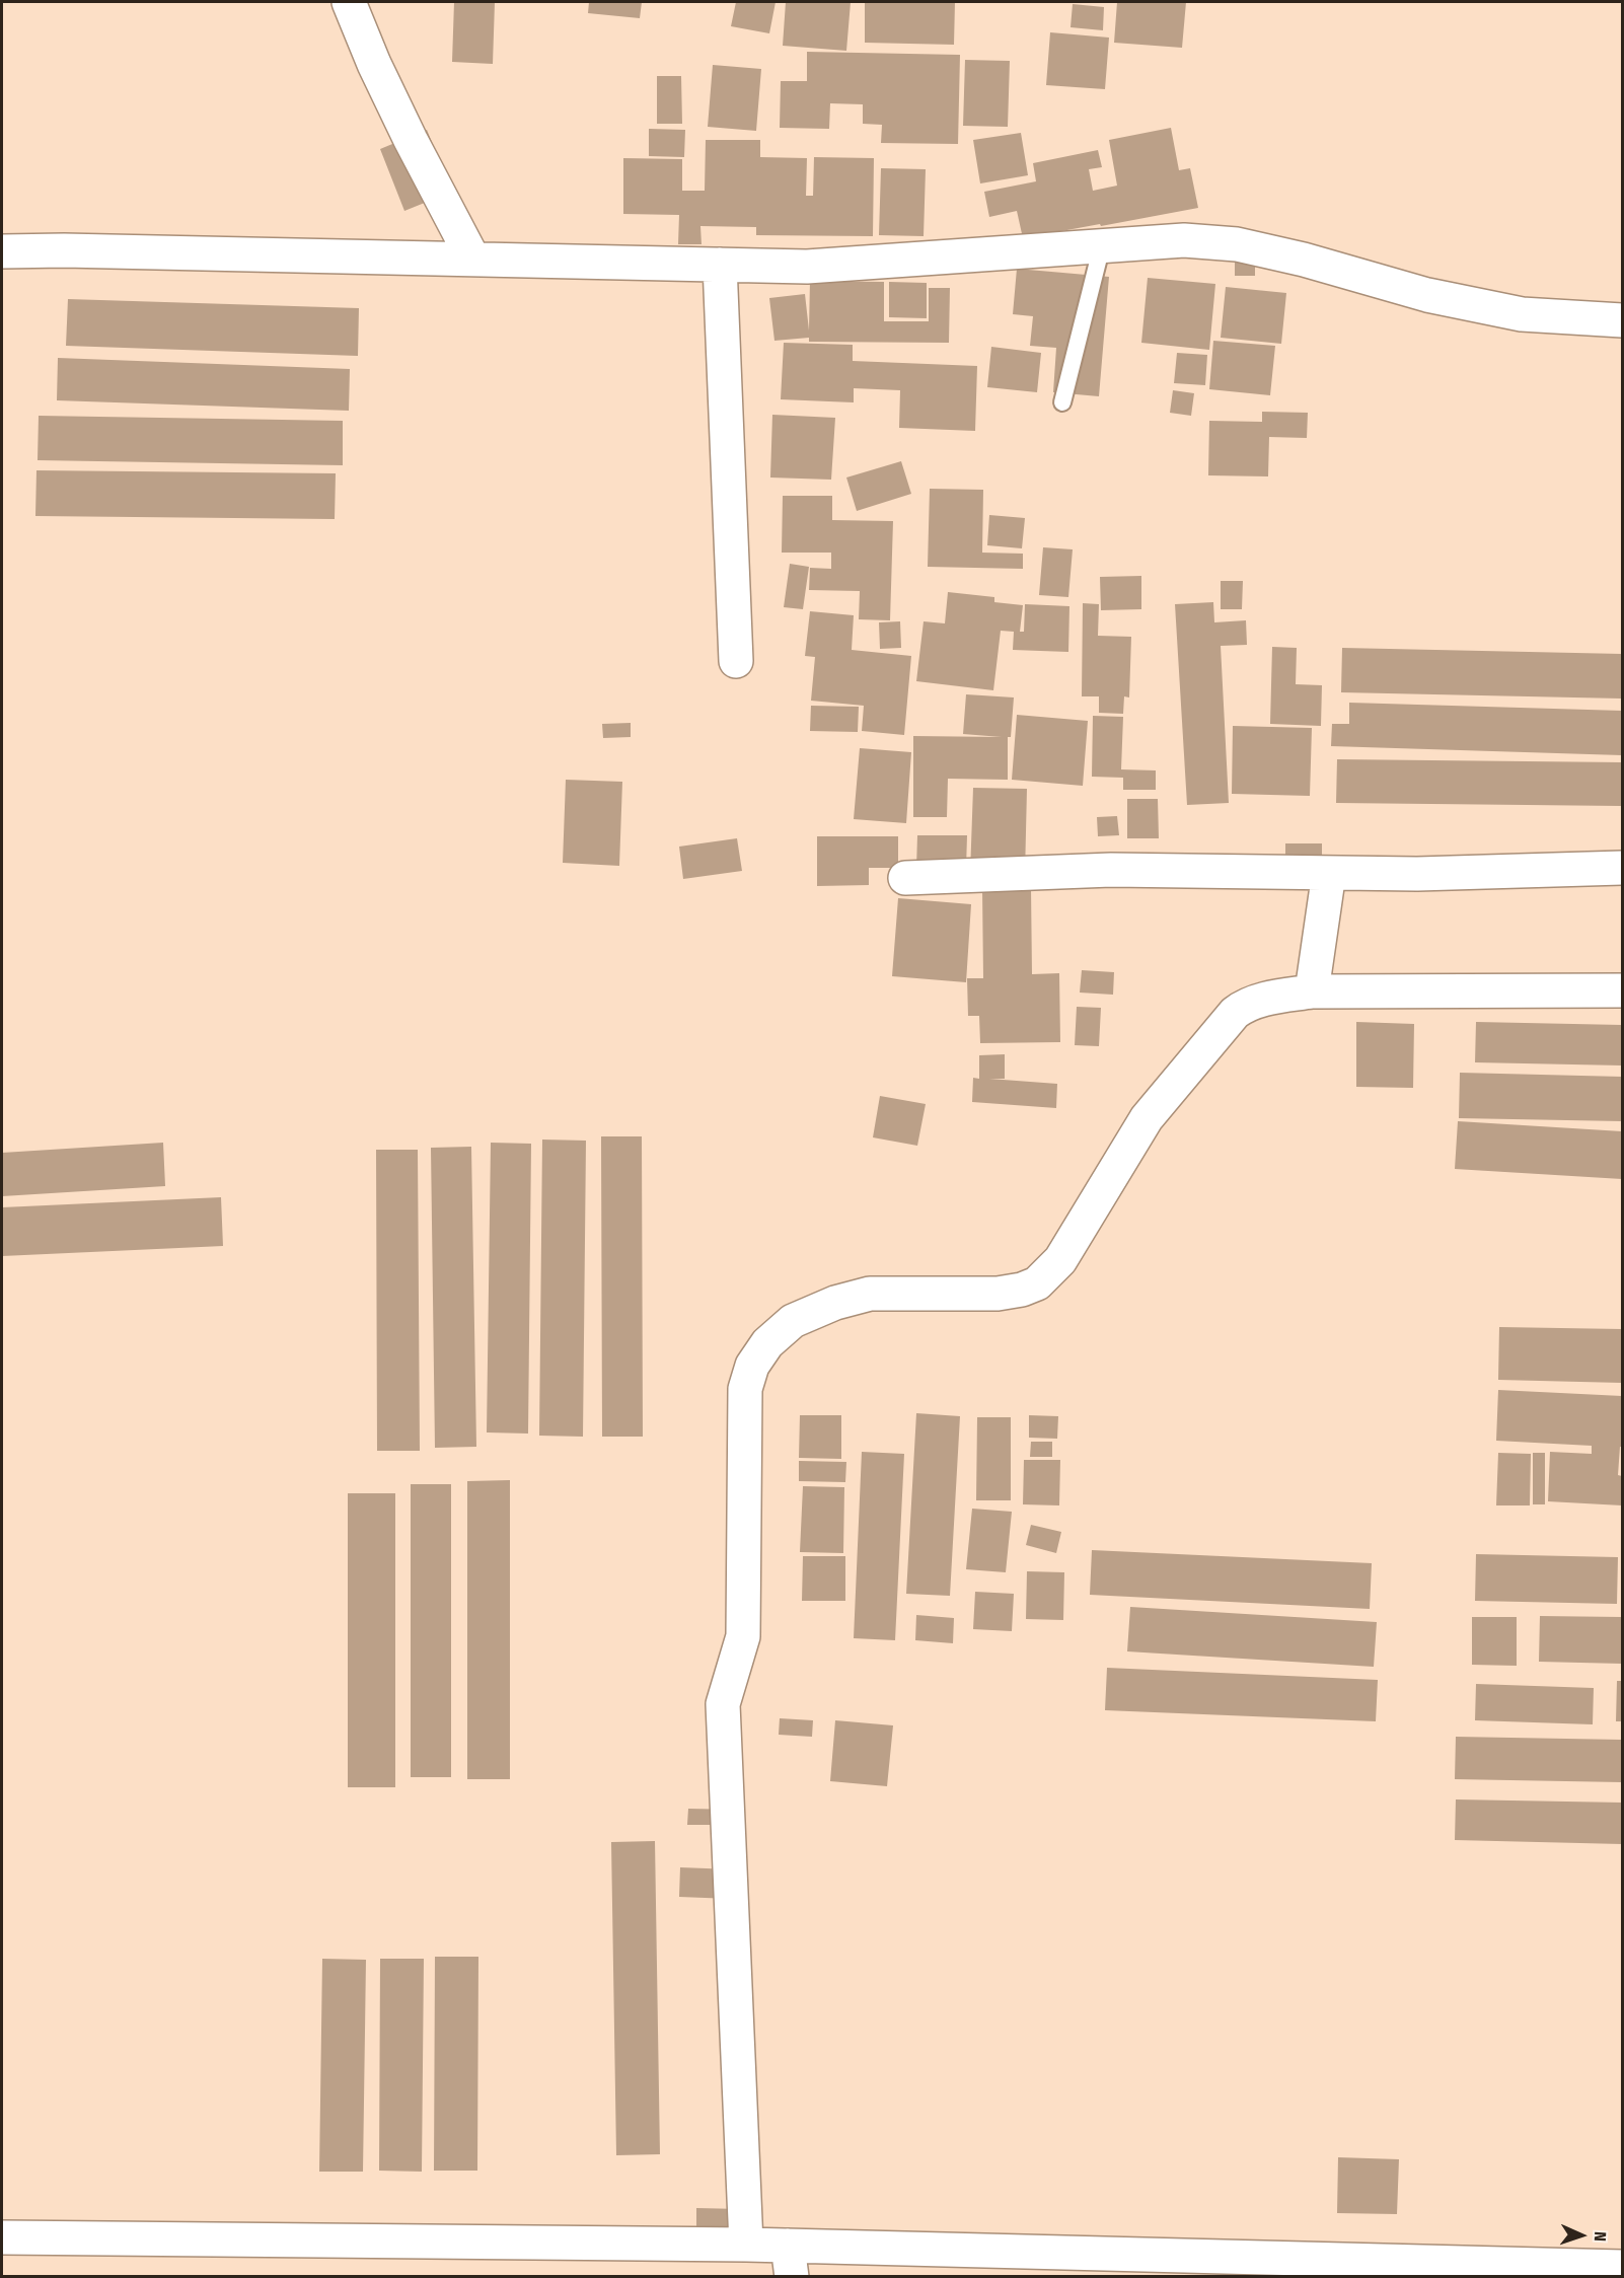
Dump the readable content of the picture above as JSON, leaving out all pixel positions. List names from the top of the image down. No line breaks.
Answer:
{"north":"right"}
